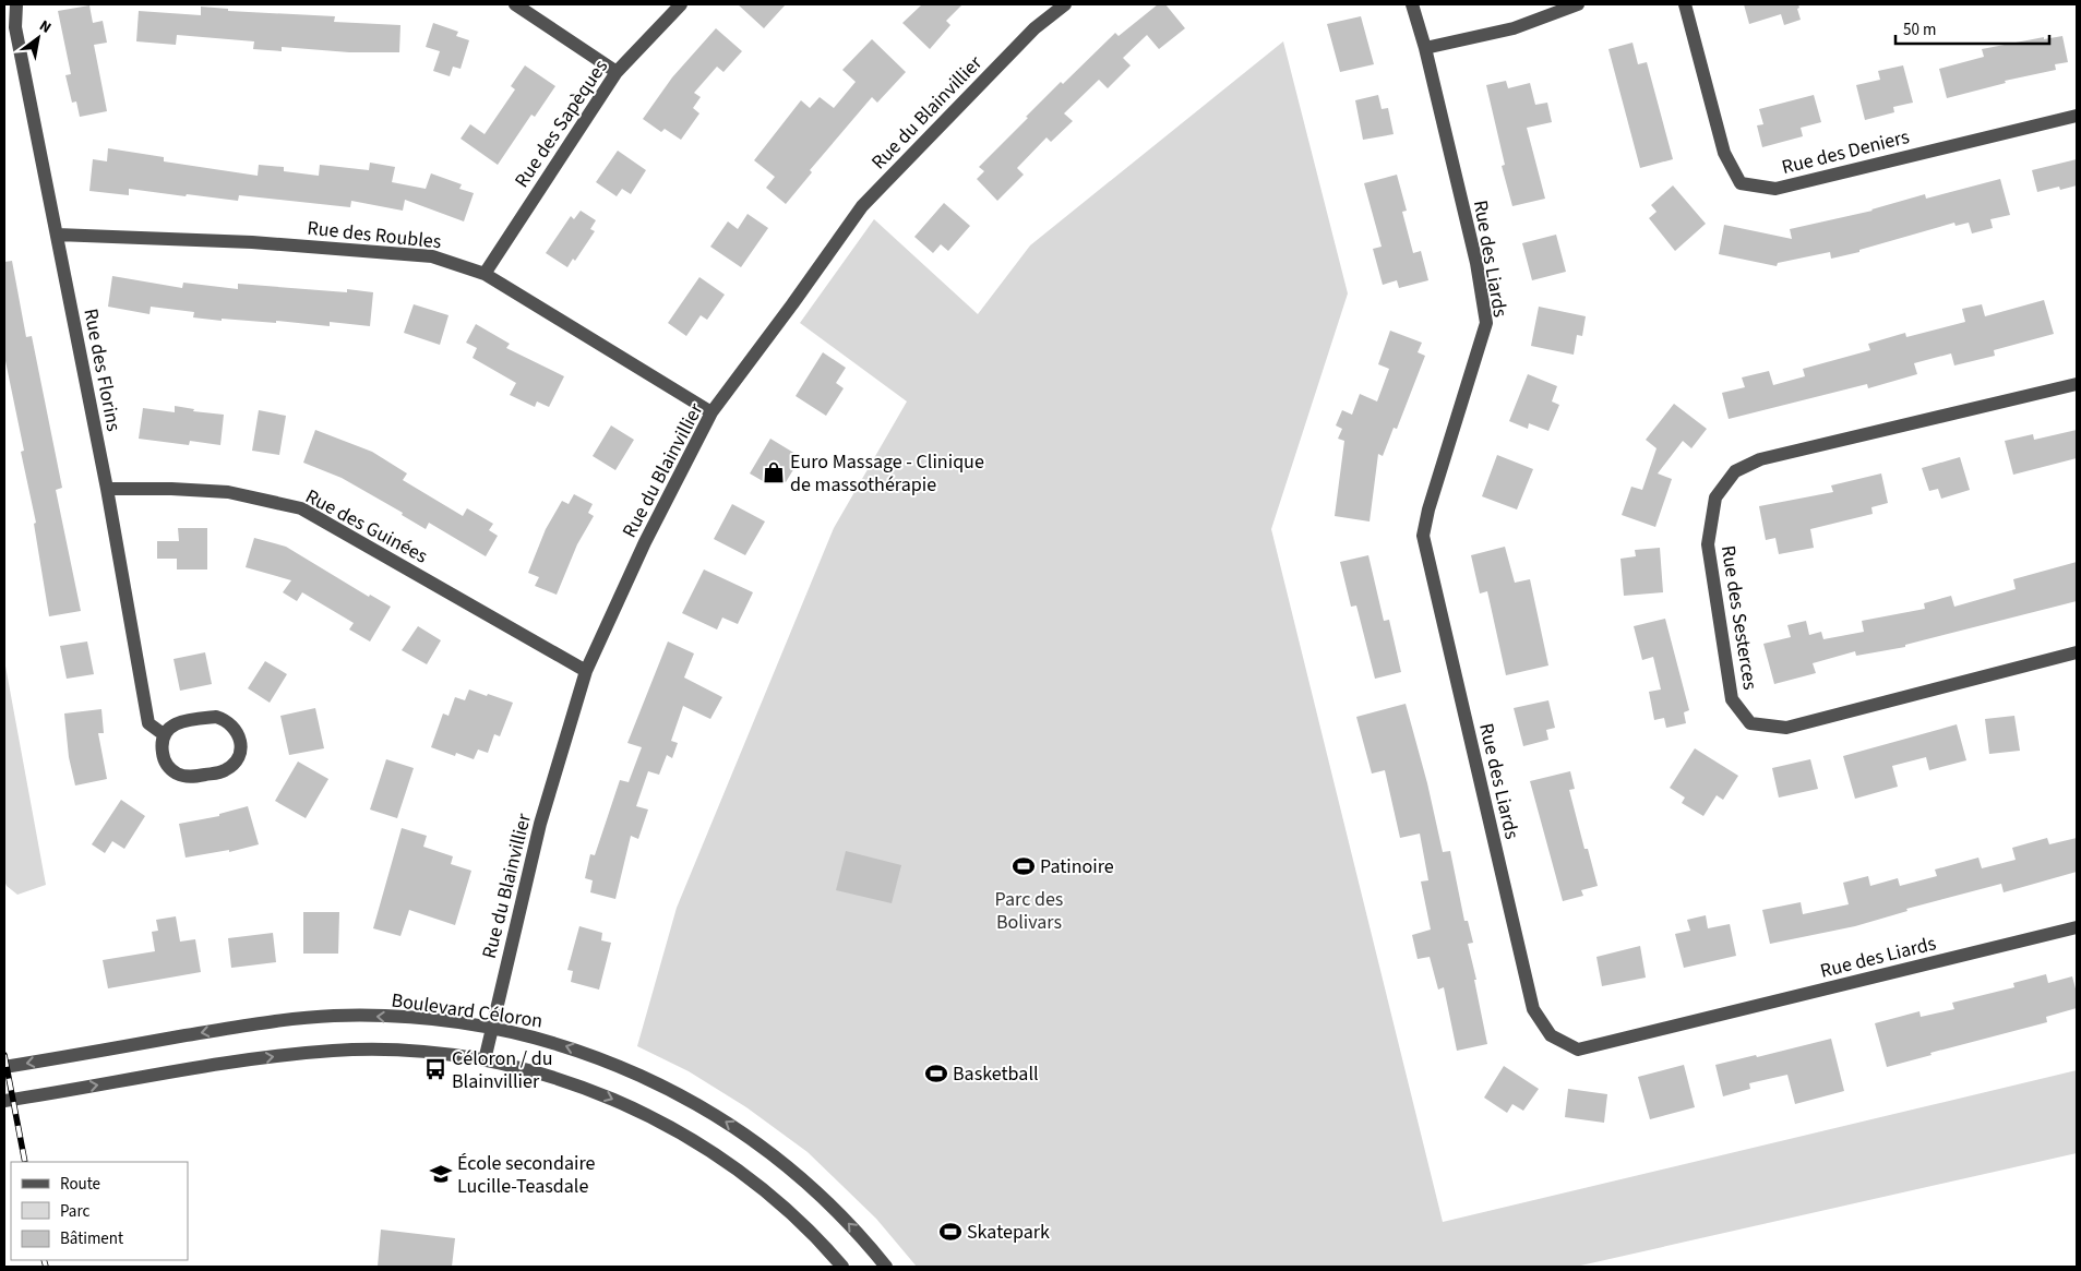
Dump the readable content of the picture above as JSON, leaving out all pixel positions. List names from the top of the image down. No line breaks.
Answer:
{"streets":{"street":["Rue du Blainvillier","Rue des Sapèques","Rue des Deniers","Rue des Roubles","Rue des Liards","Rue des Florins","Rue des Guinées","Rue des Sesterces","Boulevard Céloron"]},"crossings":[["Rue du Blainvillier","Rue des Roubles"],["Rue du Blainvillier","Rue des Guinées"],["Rue du Blainvillier","Boulevard Céloron"],["Rue des Sapèques","Rue des Roubles"],["Rue des Roubles","Rue des Florins"],["Rue des Florins","Rue des Guinées"]],"parks":["Parc des Bolivars"],"places":{"shop":["Euro Massage - Clinique de massothérapie"],"sports":["Patinoire","Basketball","Skatepark"],"bus stop":["Céloron / du Blainvillier"],"school or university":["École secondaire Lucille-Teasdale"]},"legend":["Route","Parc","Bâtiment"],"scale_bar":"50 m","north":"top right"}
